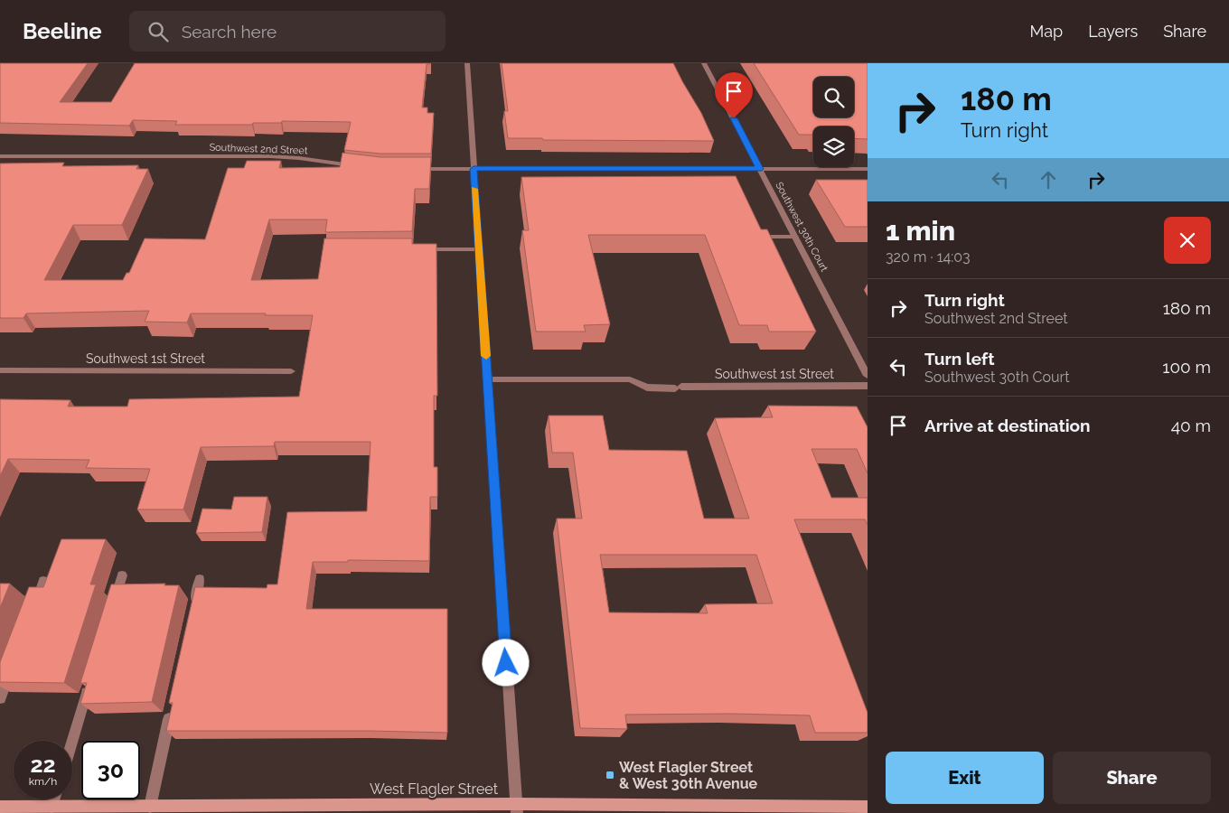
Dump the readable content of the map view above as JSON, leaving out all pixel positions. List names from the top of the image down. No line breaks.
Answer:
{"streets":{"main road":["West Flagler Street"],"street":["Southwest 2nd Street","Southwest 30th Court","Southwest 1st Street"]},"places":{"transit":["West Flagler Street & West 30th Avenue"]},"page":{"header":"Beeline","search":"Search here","nav":["Map","Layers","Share"],"turn":["180 m","Turn right"],"heading":["1 min","320 m · 14:03"],"list":[{"name":"Turn right","note":"Southwest 2nd Street","value":"180 m"},{"name":"Turn left","note":"Southwest 30th Court","value":"100 m"},{"name":"Arrive at destination","value":"40 m"}],"speed":"22 km/h","limit":"30","buttons":["Exit","Share"]}}
